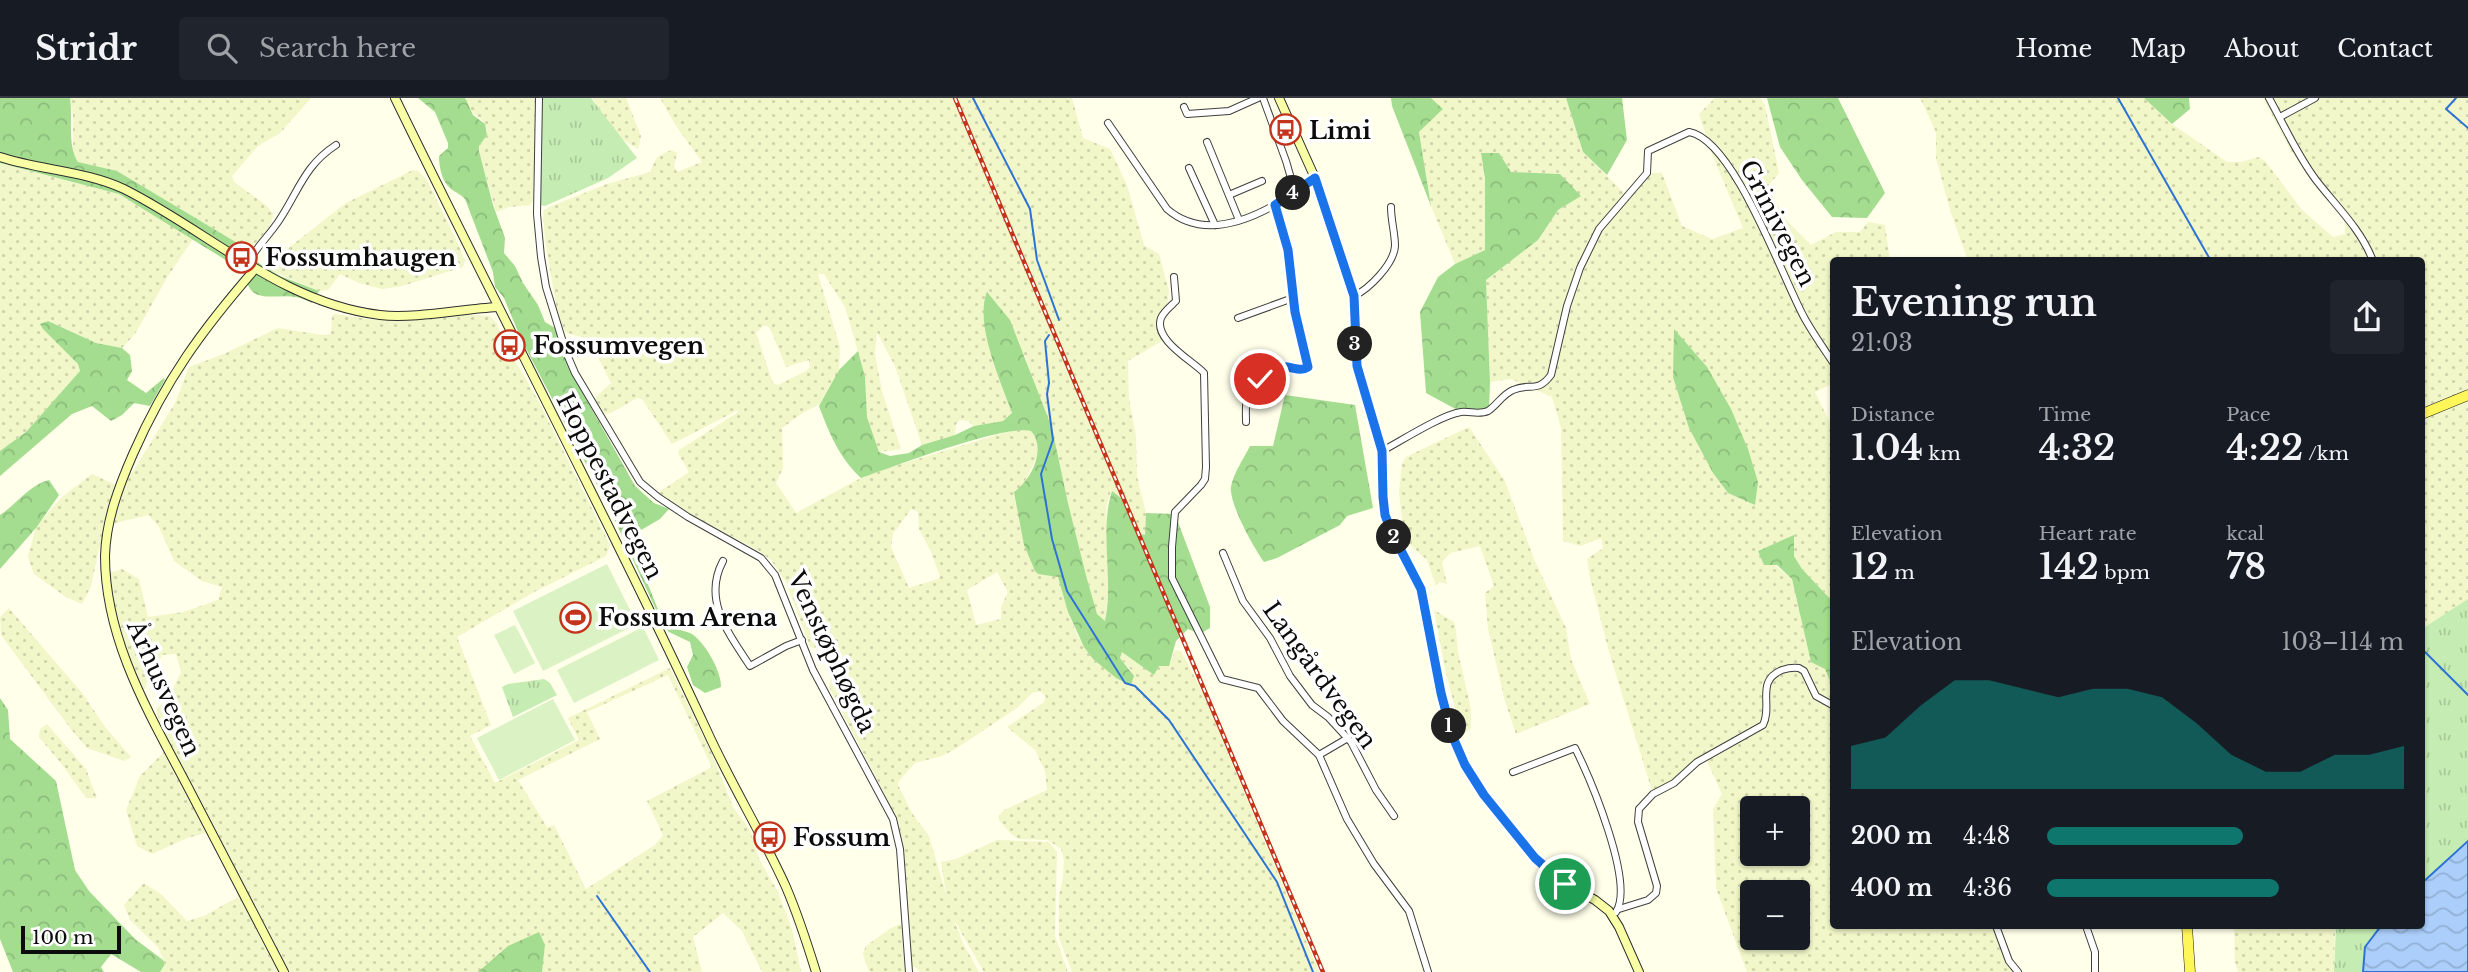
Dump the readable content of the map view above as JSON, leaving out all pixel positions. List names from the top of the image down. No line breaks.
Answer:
{"streets":{"main road":["Hoppestadvegen","Århusvegen"],"street":["Grinivegen","Venstøphøgda","Langårdvegen"]},"places":{"bus stop":["Limi","Fossumhaugen","Fossumvegen","Fossum"],"sports":["Fossum Arena"]},"scale_bar":"100 m","page":{"header":"Stridr","search":"Search here","nav":["Home","Map","About","Contact"],"pins":["4","3","2","1"],"heading":["Evening run","21:03"],"stats":[["Distance","1.04 km"],["Time","4:32"],["Pace","4:22 /km"],["Elevation","12 m"],["Heart rate","142 bpm"],["kcal","78"]],"chart":["Elevation","103–114 m"],"map_buttons":["+","−"],"list":[{"name":"200 m","note":"4:48"},{"name":"400 m","note":"4:36"}],"scale":"100 m"}}
